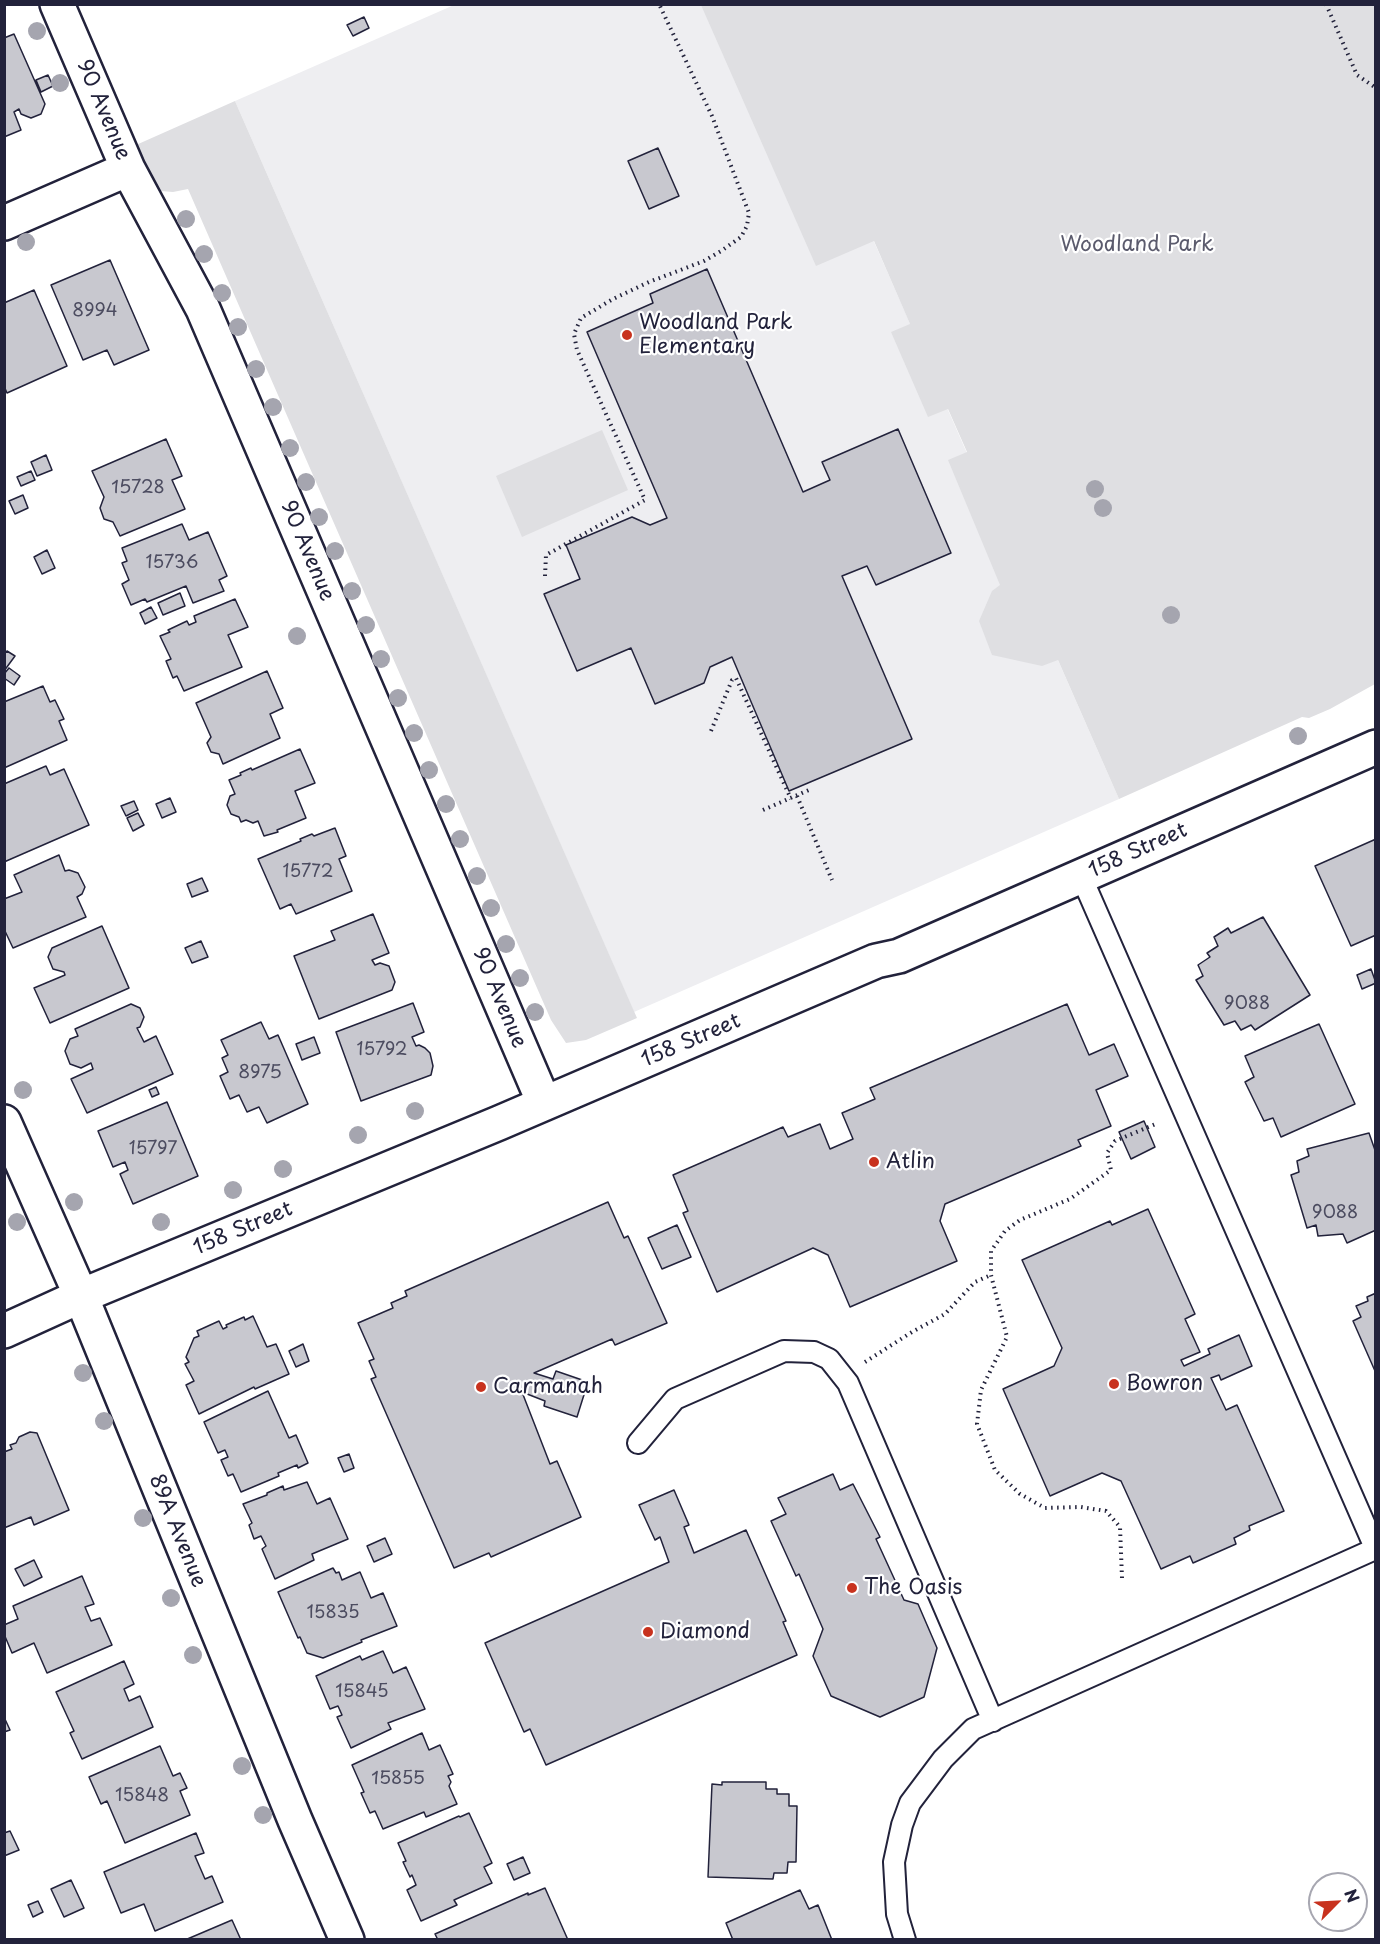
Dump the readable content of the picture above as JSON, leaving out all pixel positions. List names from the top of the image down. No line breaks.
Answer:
{"streets":{"street":["90 Avenue","158 Street","89A Avenue"]},"crossings":[["90 Avenue","158 Street"],["158 Street","89A Avenue"]],"parks":["Woodland Park"],"places":["Woodland Park Elementary","Atlin","Bowron","Carmanah","The Oasis","Diamond"],"house_numbers":["8994","15728","15736","15772","9088","15792","8975","15797","9088","15835","15845","15855","15848"],"north":"top right"}
